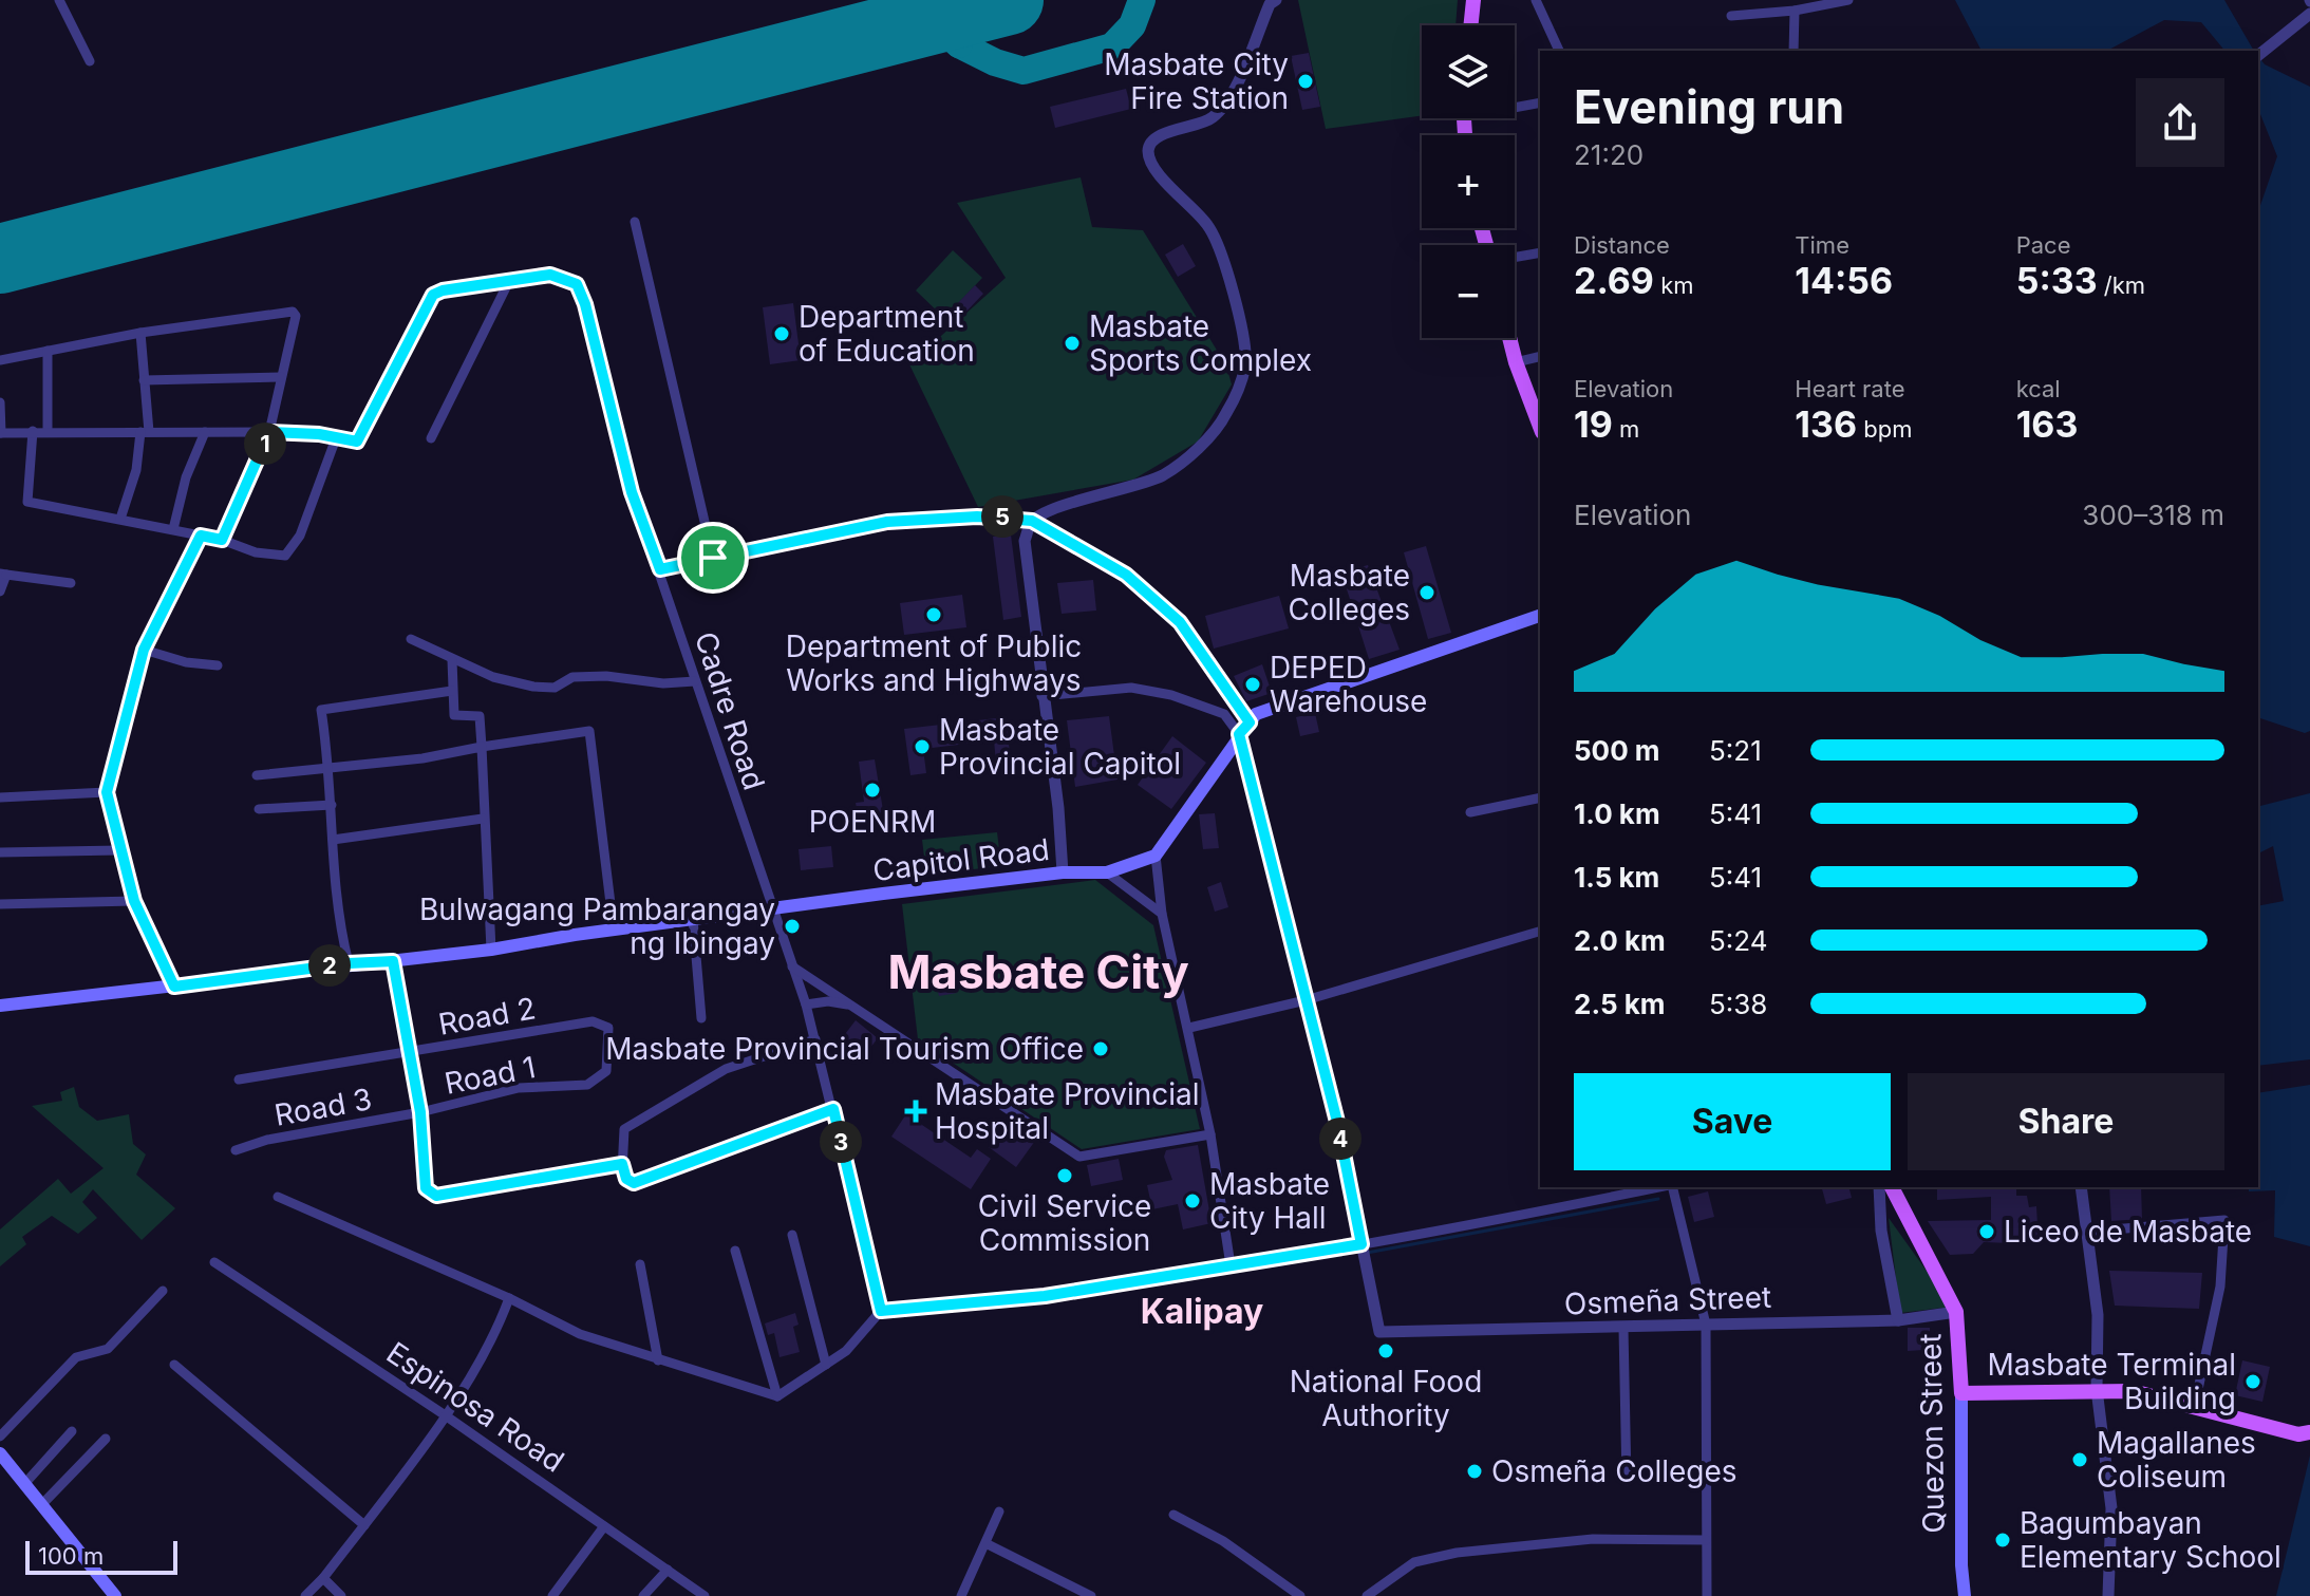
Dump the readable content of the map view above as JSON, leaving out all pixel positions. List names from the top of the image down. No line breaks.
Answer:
{"streets":{"main road":["Capitol Road","Quezon Street"],"street":["Cadre Road","Road 2","Road 1","Road 3","Osmeña Street","Espinosa Road"]},"crossings":[["Cadre Road","Capitol Road"],["Capitol Road","Road 1"],["Road 2","Road 1"],["Road 1","Road 3"],["Osmeña Street","Quezon Street"]],"districts":["Masbate City","Kalipay"],"places":{"other":["Masbate City Fire Station","Department of Education","Masbate Sports Complex","Masbate Colleges","Department of Public Works and Highways","DEPED Warehouse","Masbate Provincial Capitol","POENRM","Bulwagang Pambarangay ng Ibingay","Masbate Provincial Tourism Office","Civil Service Commission","Masbate City Hall","Liceo de Masbate","National Food Authority","Masbate Terminal Building","Magallanes Coliseum","Osmeña Colleges","Bagumbayan Elementary School"],"health":["Masbate Provincial Hospital"]},"scale_bar":"100 m","page":{"map_buttons":["+","−"],"heading":["Evening run","21:20"],"stats":[["Distance","2.69 km"],["Time","14:56"],["Pace","5:33 /km"],["Elevation","19 m"],["Heart rate","136 bpm"],["kcal","163"]],"pins":["1","5","2","4","3"],"chart":["Elevation","300–318 m"],"list":[{"name":"500 m","note":"5:21"},{"name":"1.0 km","note":"5:41"},{"name":"1.5 km","note":"5:41"},{"name":"2.0 km","note":"5:24"},{"name":"2.5 km","note":"5:38"}],"buttons":["Save","Share"],"scale":"100 m"}}
